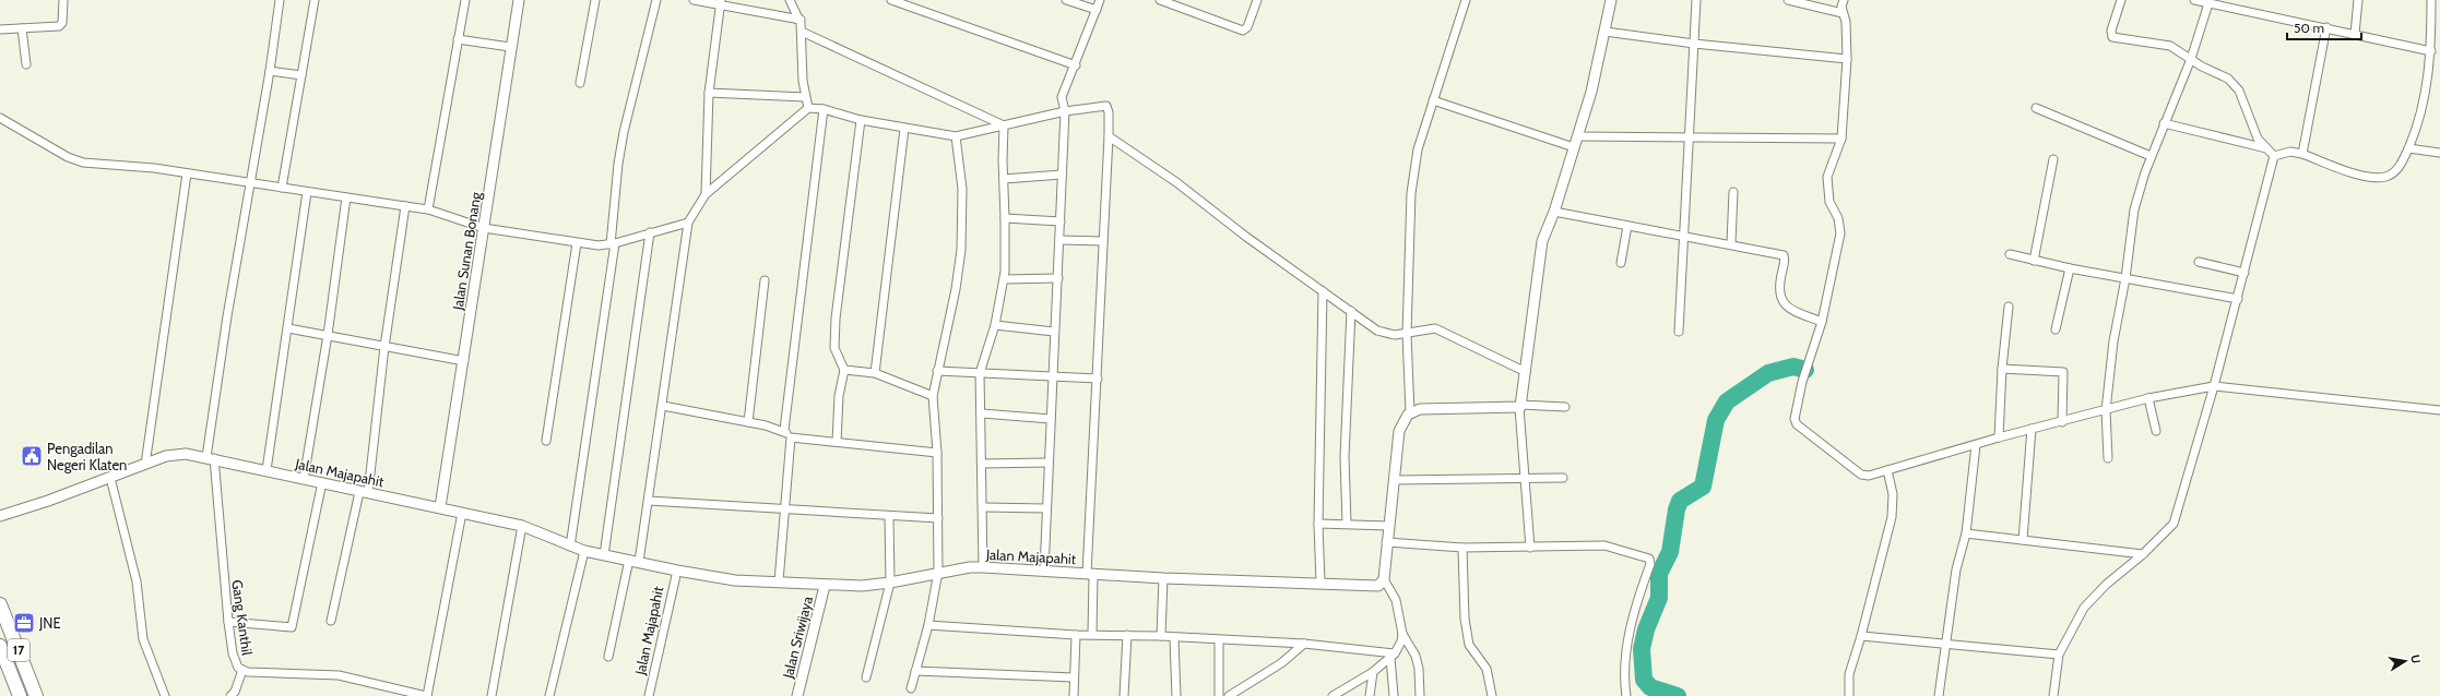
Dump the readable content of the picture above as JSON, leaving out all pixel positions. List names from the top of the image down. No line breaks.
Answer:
{"streets":{"highway":["17"],"street":["Jalan Sunan Bonang","Jalan Majapahit","Gang Kanthil","Jalan Sriwijaya"]},"crossings":[["Jalan Sunan Bonang","Jalan Majapahit"],["Jalan Majapahit","Gang Kanthil"],["Jalan Majapahit","Jalan Sriwijaya"]],"places":{"public building":["Pengadilan Negeri Klaten"],"office":["JNE"]},"scale_bar":"50 m","north":"right"}
